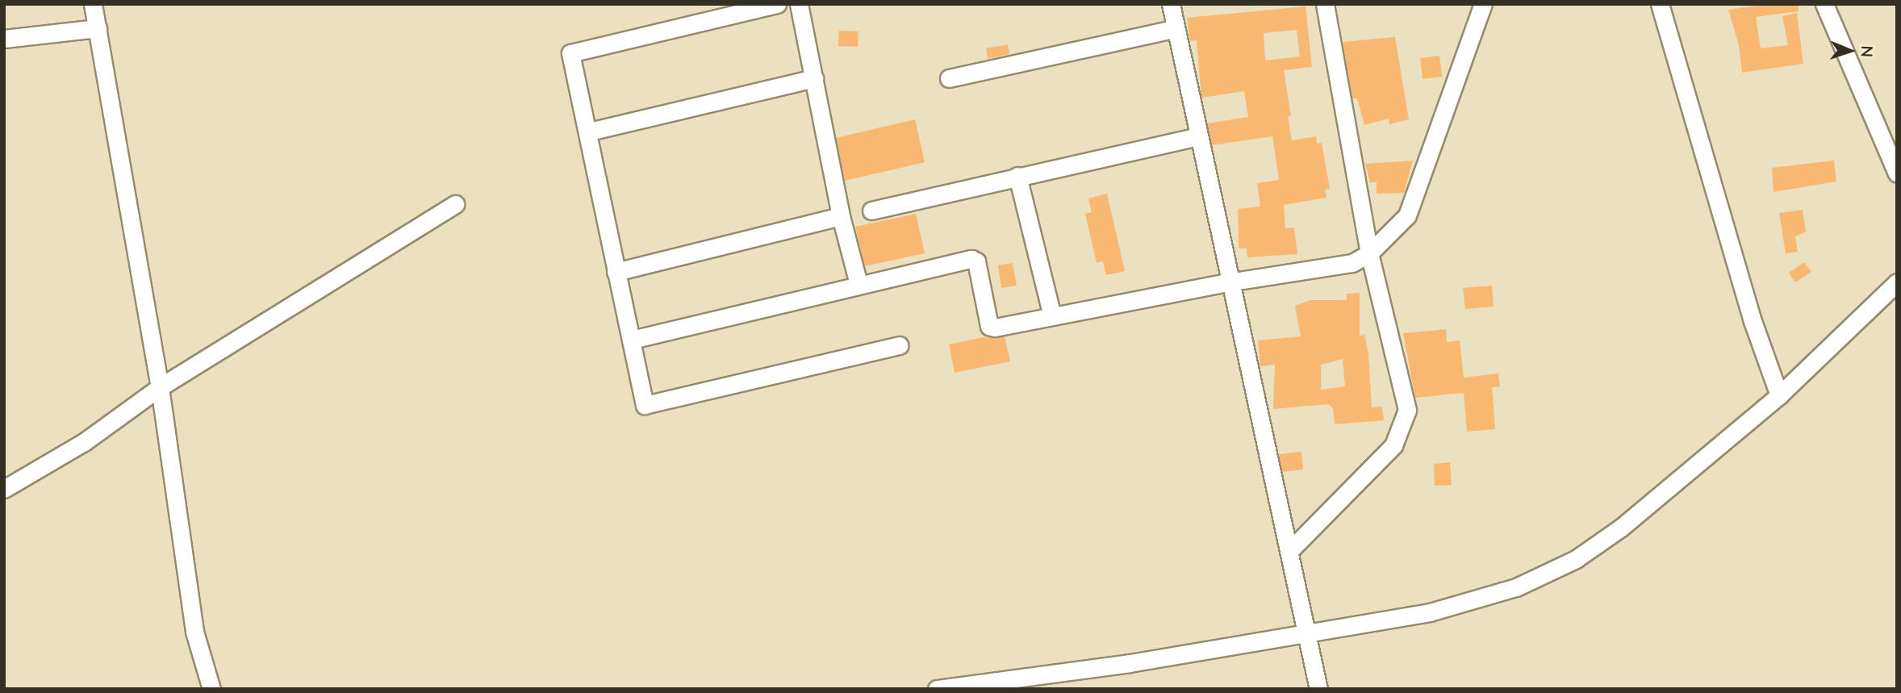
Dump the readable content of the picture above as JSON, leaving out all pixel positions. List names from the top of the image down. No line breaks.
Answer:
{"north":"right"}
